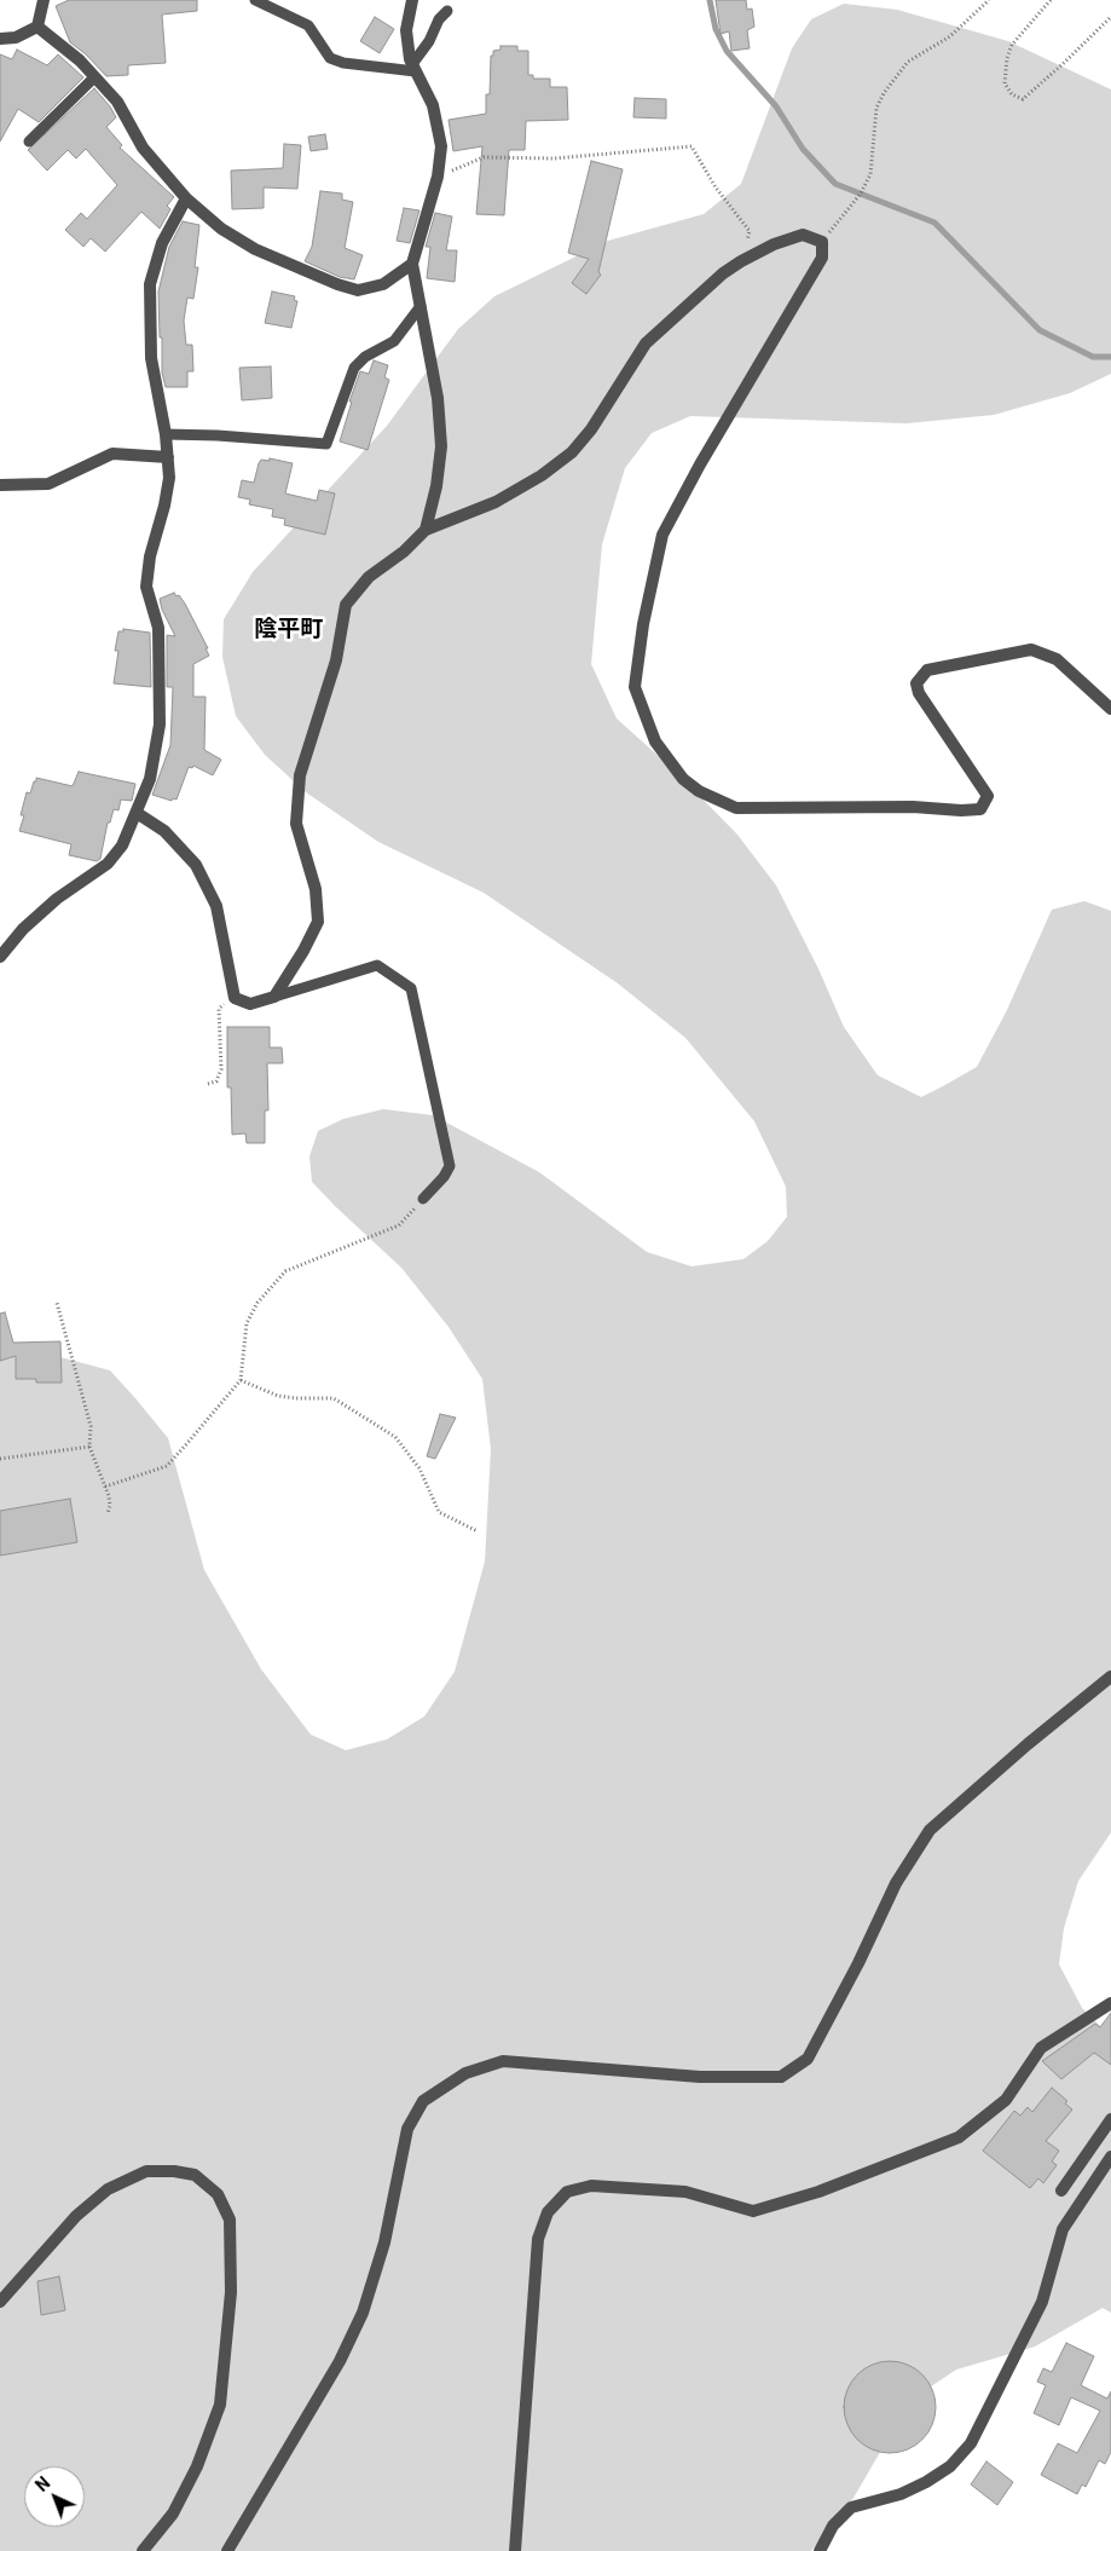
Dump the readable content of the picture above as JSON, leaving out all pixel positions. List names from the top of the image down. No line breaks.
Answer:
{"districts":["陰平町"],"north":"top left"}
